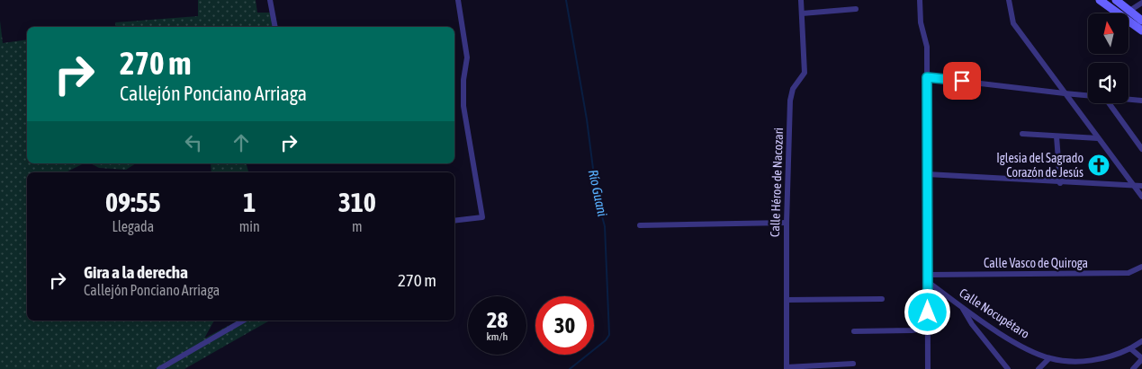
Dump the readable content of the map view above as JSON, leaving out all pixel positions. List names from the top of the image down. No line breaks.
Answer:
{"streets":{"street":["Calle Héroe de Nacozari","Calle Vasco de Quiroga","Calle Nocupétaro"]},"water":["Río Guani"],"places":{"church":["Iglesia del Sagrado Corazón de Jesús"]},"north":"top","page":{"turn":["270 m","Callejón Ponciano Arriaga"],"eta":["09:55","Llegada","1","min","310","m"],"list":[{"name":"Gira a la derecha","note":"Callejón Ponciano Arriaga","value":"270 m"}],"speed":"28 km/h","limit":"30"}}
